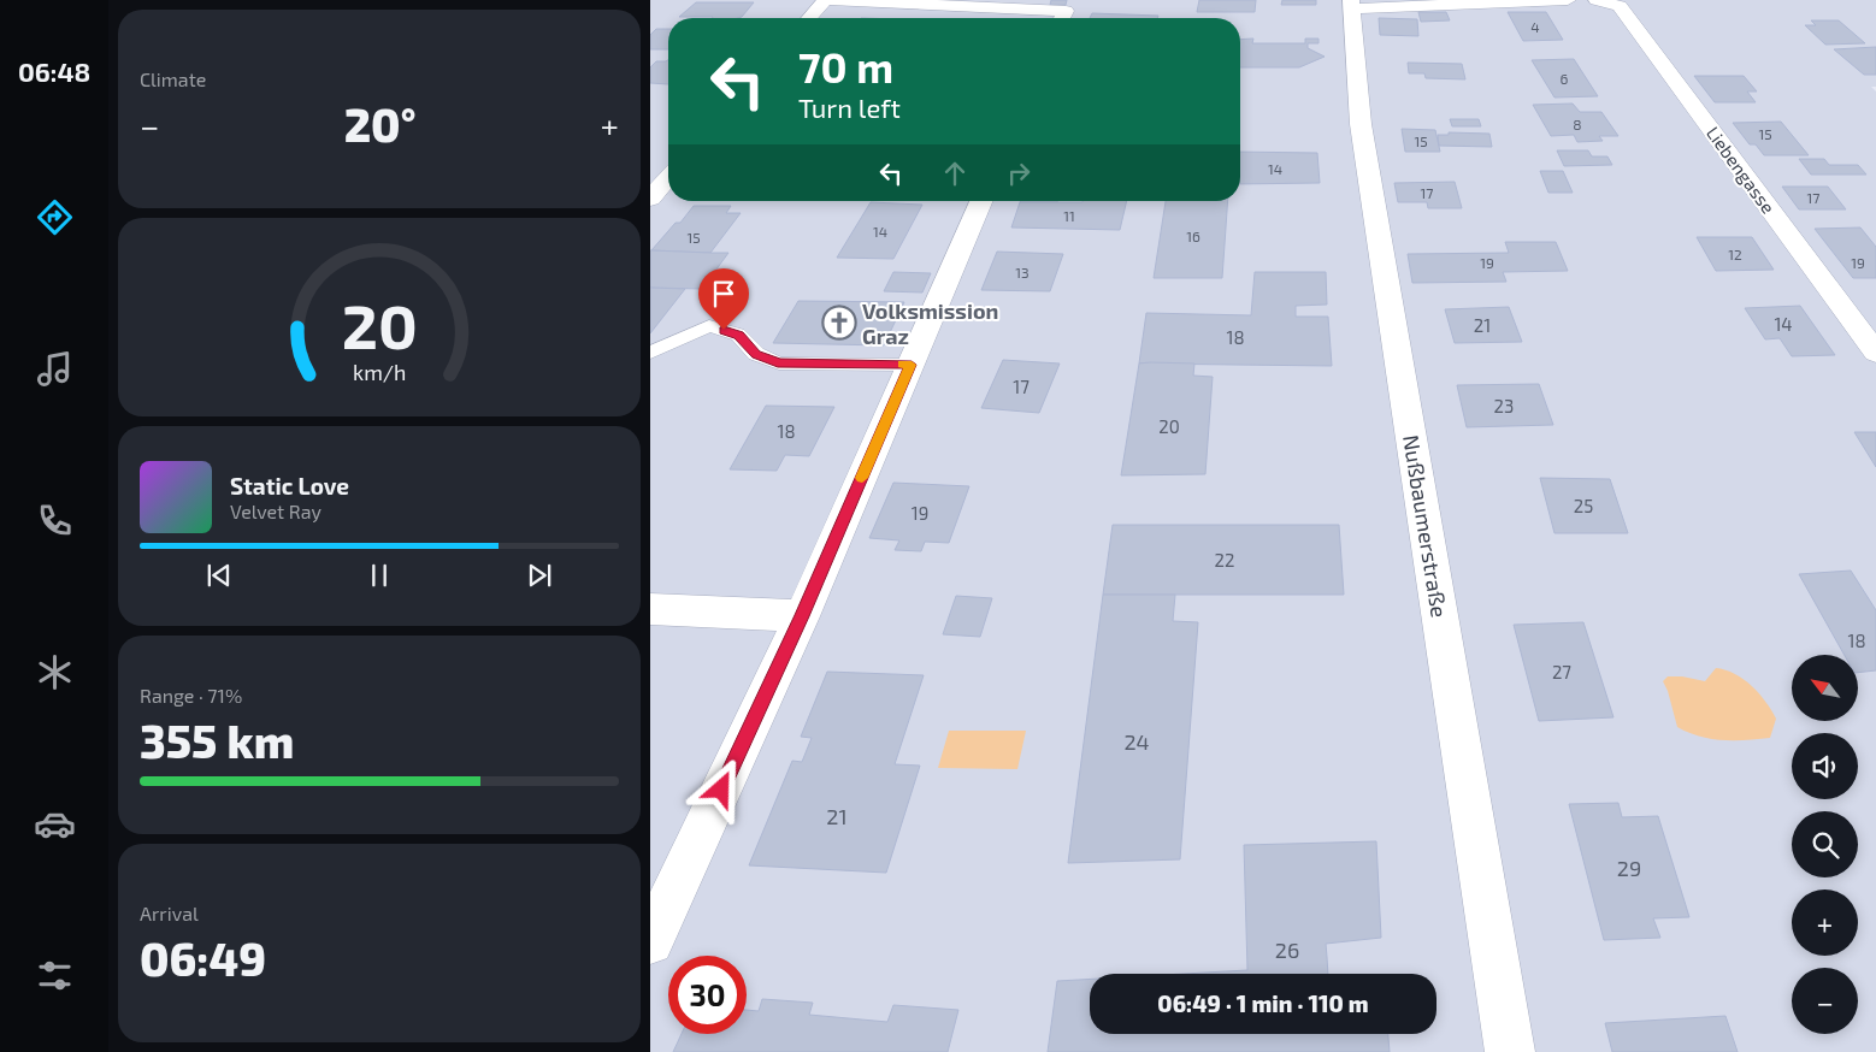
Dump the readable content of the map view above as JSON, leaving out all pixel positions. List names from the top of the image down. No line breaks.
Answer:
{"streets":{"street":["Liebengasse","Nußbaumerstraße"]},"places":{"church":["Volksmission Graz"]},"house_numbers":["4","6","8","15","15","14","17","17","11","14","16","15","12","19","19","13","14","21","18","17","23","20","18","25","19","22","18","27","24","21","29","26"],"north":"top left","page":{"tabs":"06:48","tile":["Climate",["Range · 71%","355 km"],["Arrival","06:49"]],"turn":["70 m","Turn left"],"heat":["−","20°","+"],"song":["Static Love","Velvet Ray"],"map_buttons":["+","−"],"limit":"30","trip":"06:49 · 1 min · 110 m","gauge":["20","km/h"]}}
